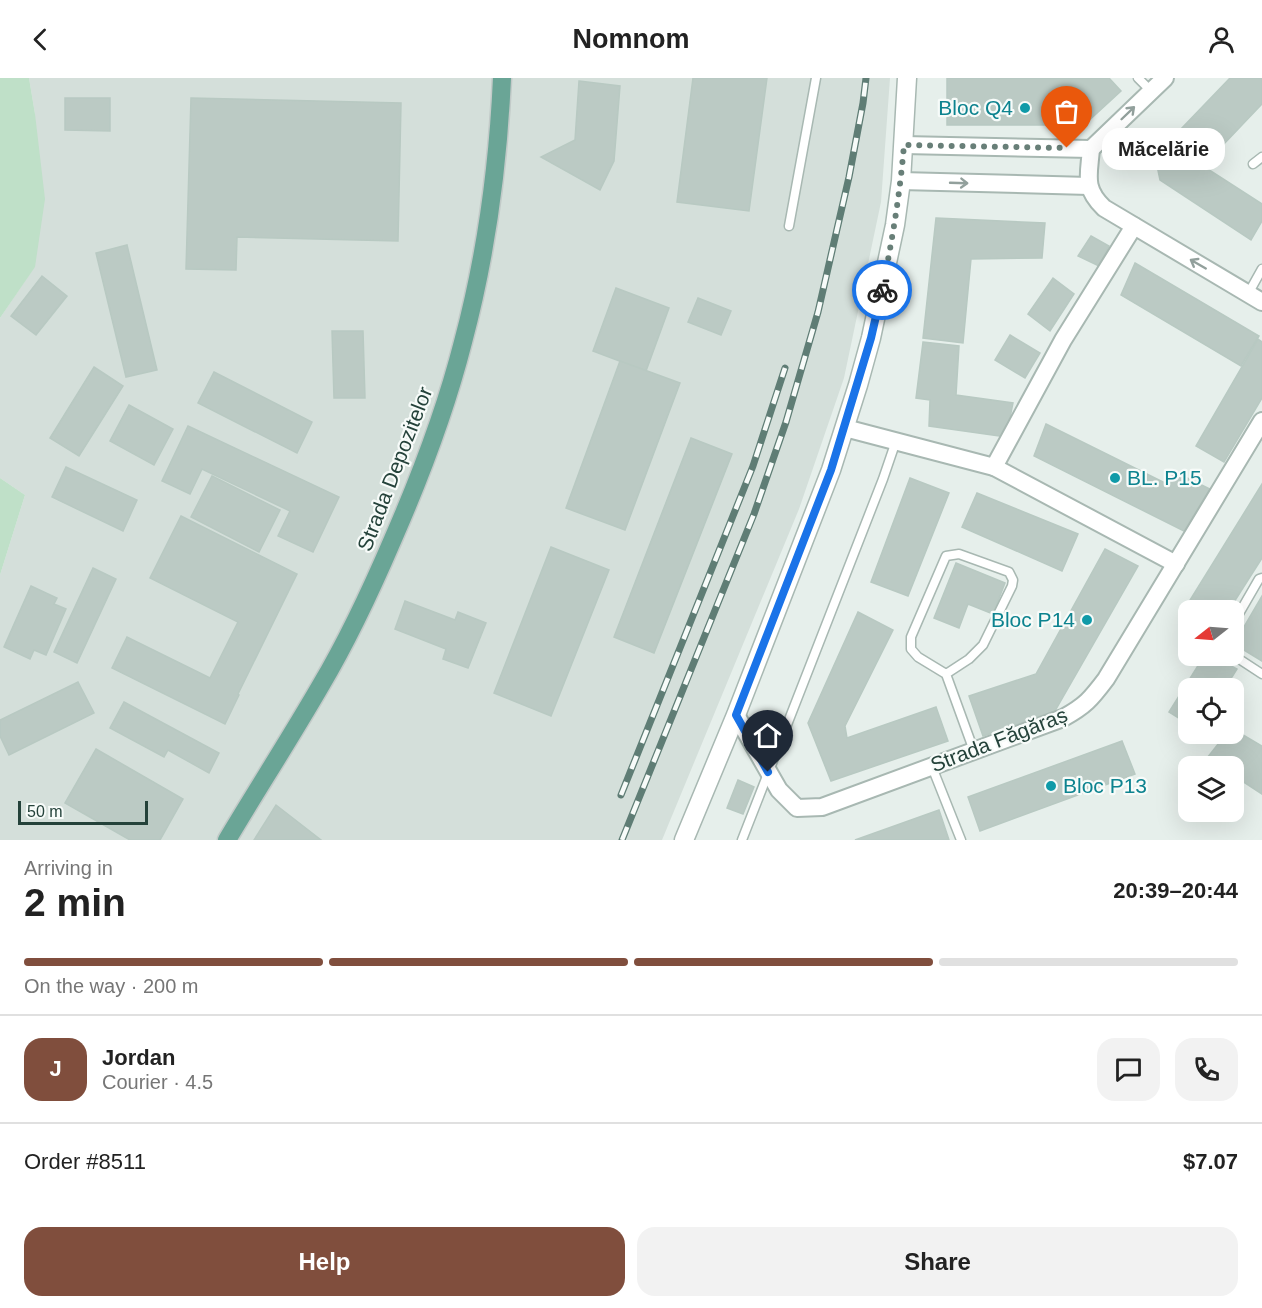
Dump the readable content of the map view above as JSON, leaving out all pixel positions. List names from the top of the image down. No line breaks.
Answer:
{"streets":{"main road":["Strada Depozitelor"],"street":["Strada Făgăraș"]},"places":["Bloc Q4","Măcelărie","BL. P15","Bloc P14","Bloc P13"],"scale_bar":"50 m","north":"left","page":{"header":"Nomnom","bubble":"Măcelărie","scale":"50 m","heading":["2 min","Arriving in","20:39–20:44"],"panel":["Jordan","Courier · 4.5","Order #8511","$7.07"],"bar":"On the way · 200 m","round":"J","buttons":["Help","Share"]}}
